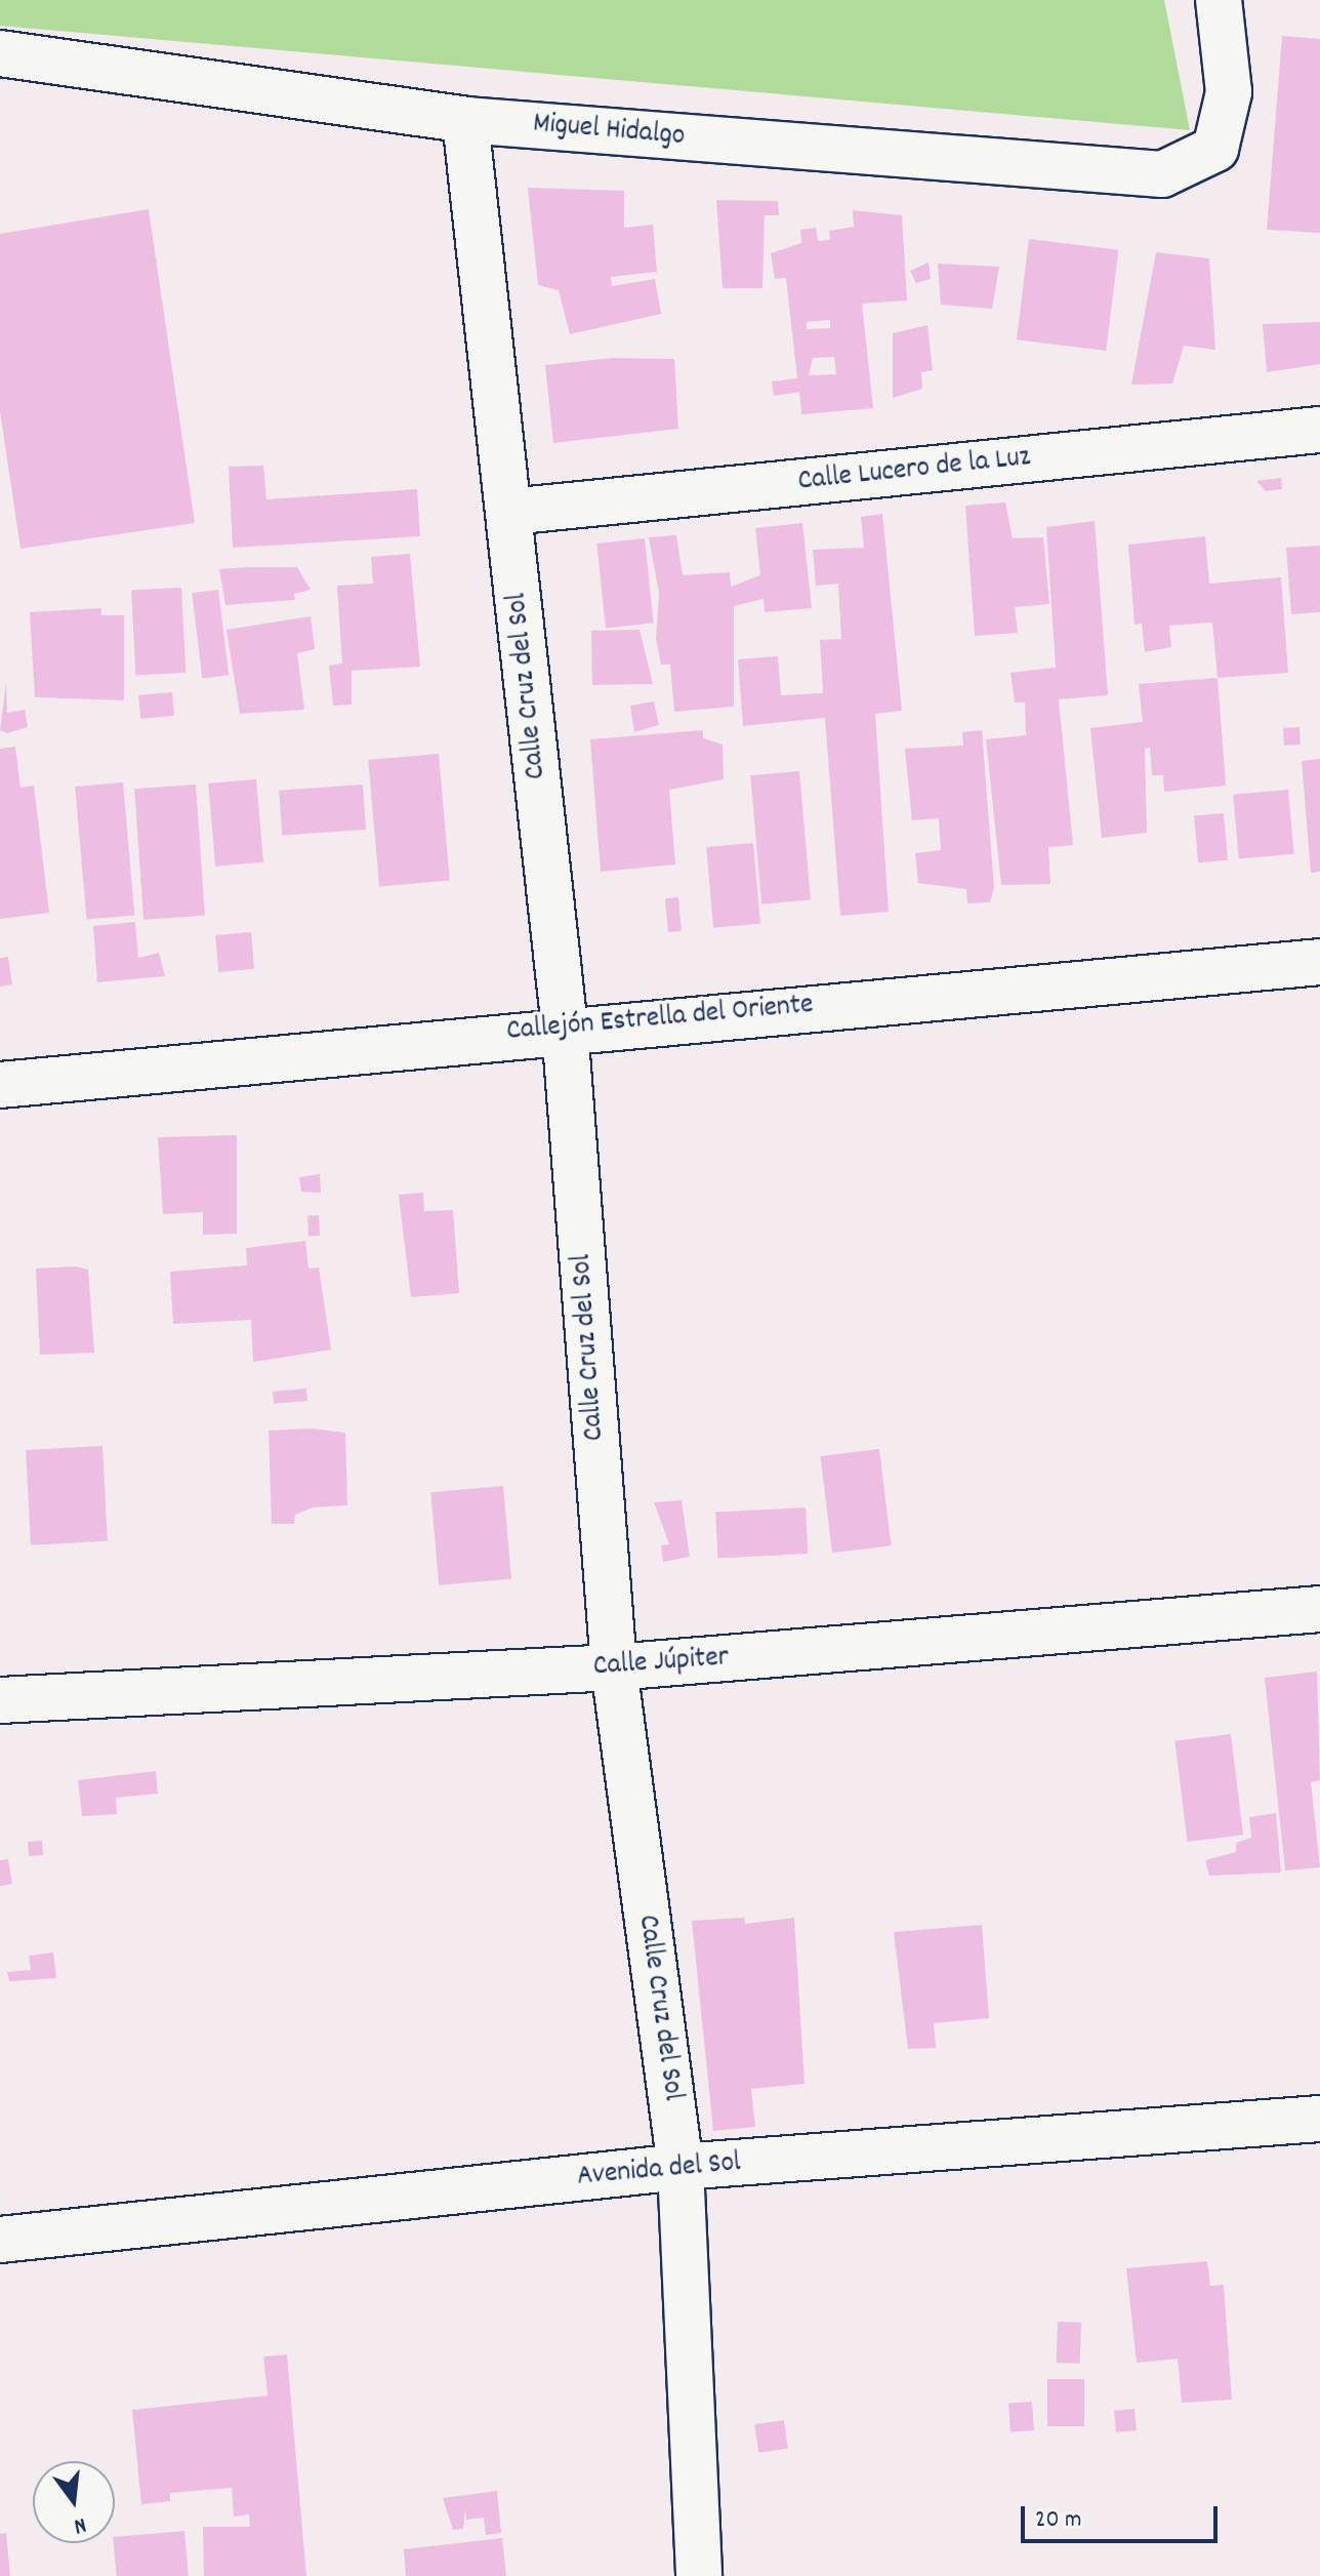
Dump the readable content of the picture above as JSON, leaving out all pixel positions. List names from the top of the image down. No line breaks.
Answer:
{"streets":{"street":["Miguel Hidalgo","Calle Lucero de la Luz","Calle Cruz del Sol","Callejón Estrella del Oriente","Calle Júpiter","Avenida del Sol"]},"crossings":[["Miguel Hidalgo","Calle Cruz del Sol"],["Calle Lucero de la Luz","Calle Cruz del Sol"],["Calle Cruz del Sol","Callejón Estrella del Oriente"],["Calle Cruz del Sol","Calle Júpiter"],["Calle Cruz del Sol","Avenida del Sol"]],"scale_bar":"20 m","north":"bottom"}
